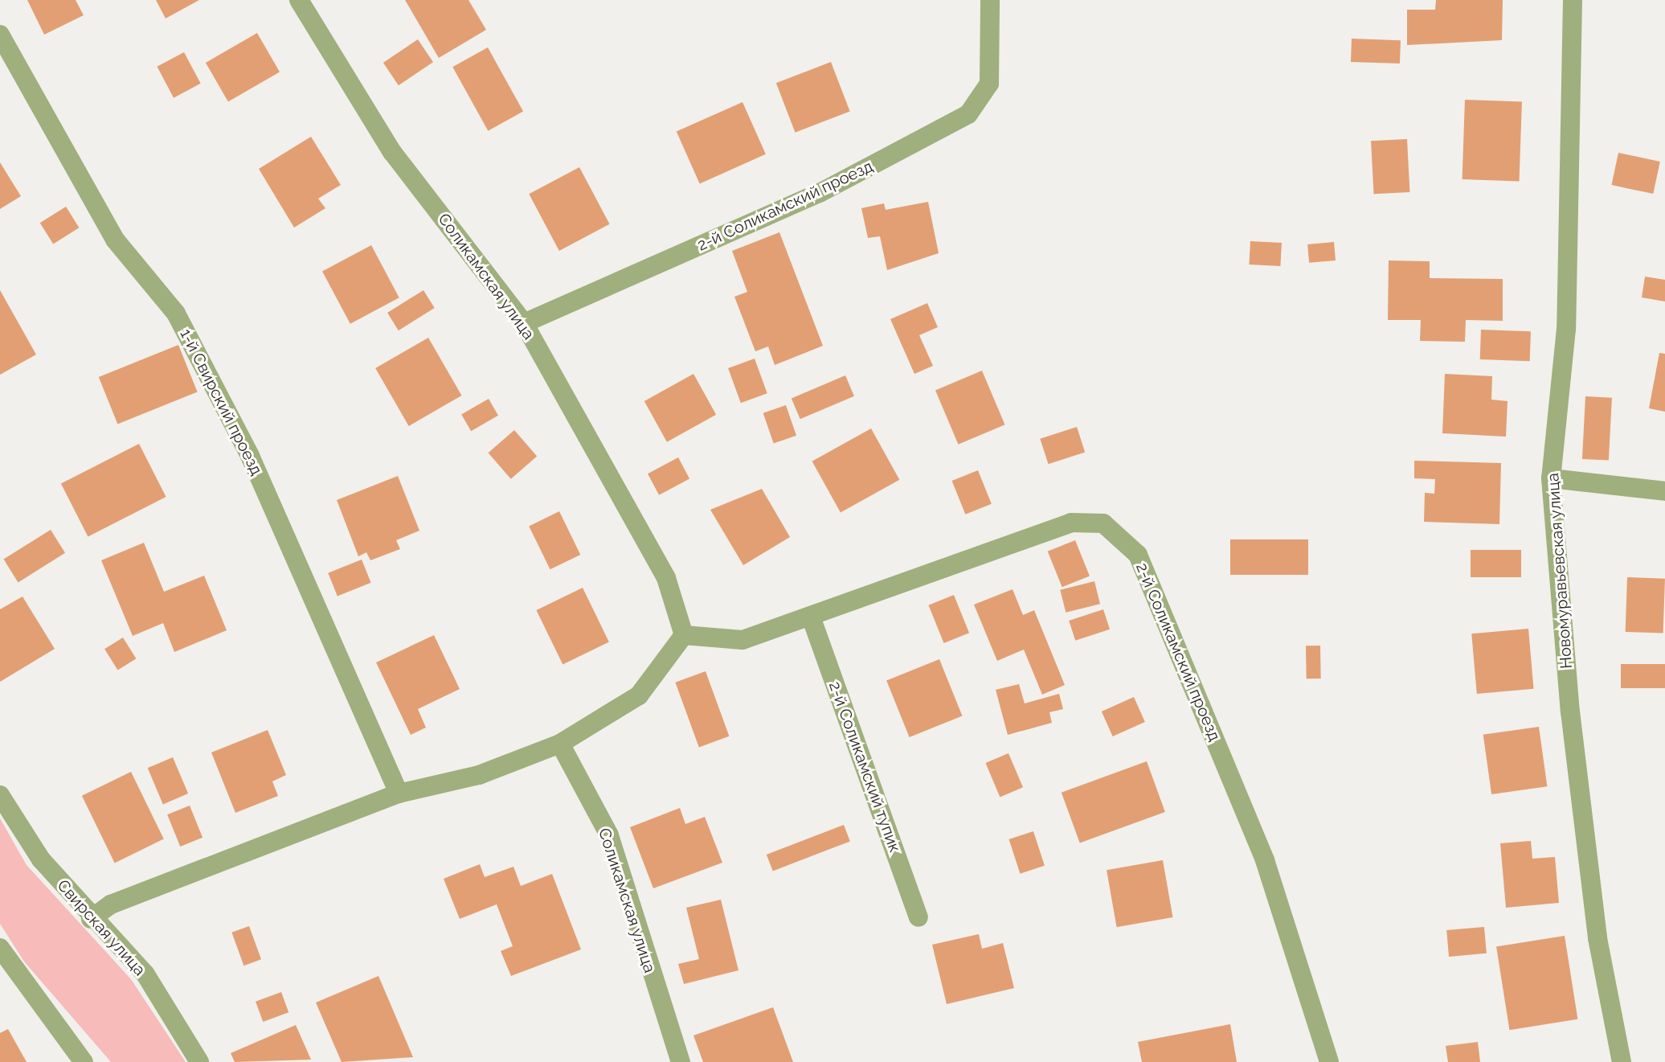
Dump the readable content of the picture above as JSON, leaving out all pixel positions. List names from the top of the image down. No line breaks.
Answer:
{"streets":{"street":["2-й Соликамский проезд","Соликамская улица","1-й Свирский проезд","Новомуравьевская улица","2-й Соликамский тупик","Свирская улица"]},"crossings":[["2-й Соликамский проезд","Соликамская улица"],["2-й Соликамский проезд","2-й Соликамский тупик"]]}
